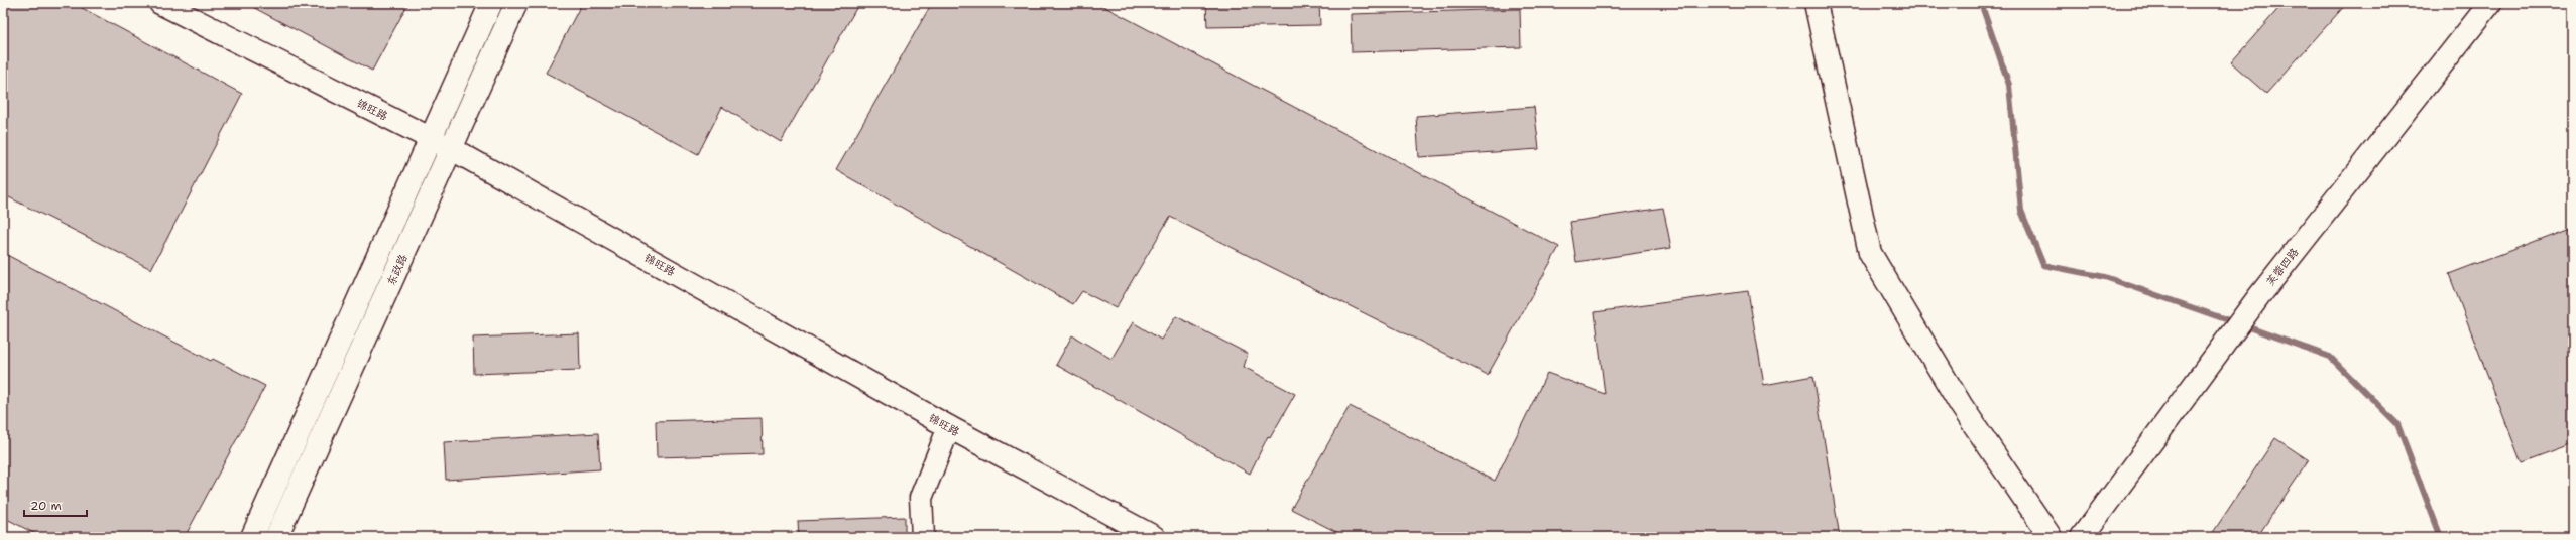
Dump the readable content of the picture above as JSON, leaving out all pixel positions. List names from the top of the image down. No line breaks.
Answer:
{"streets":{"street":["锦旺路","芙蓉四路","东政路"]},"crossings":[["锦旺路","东政路"]],"scale_bar":"20 m"}
